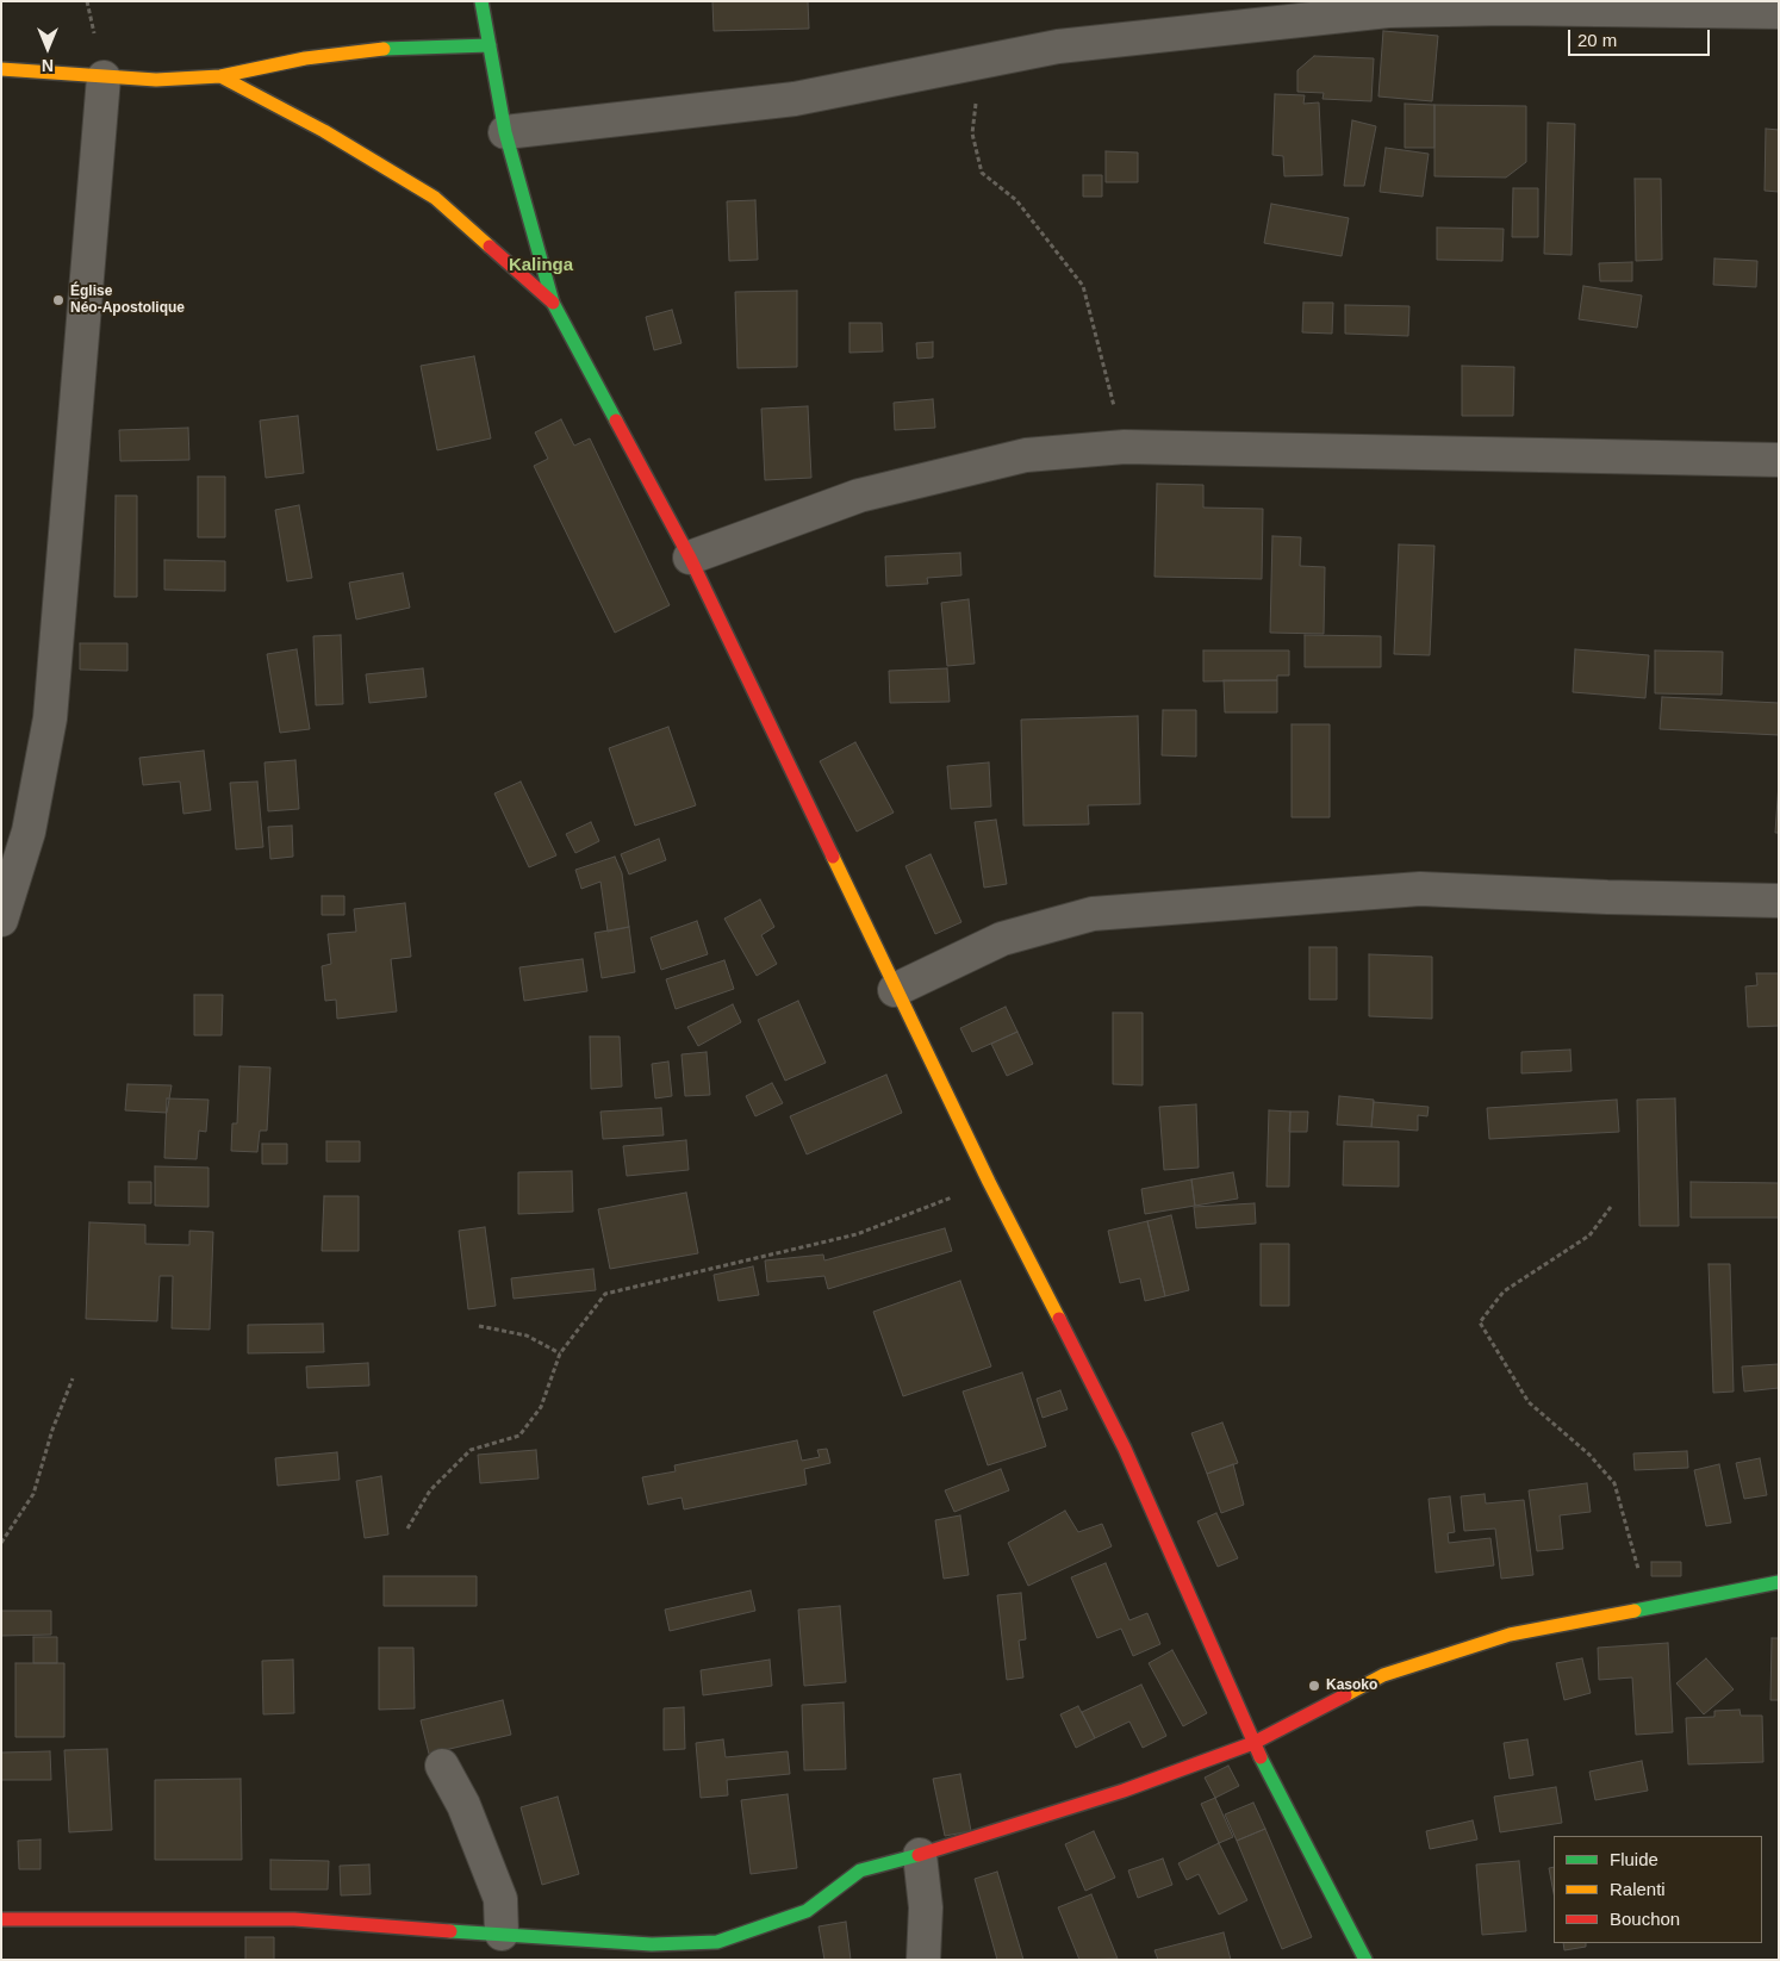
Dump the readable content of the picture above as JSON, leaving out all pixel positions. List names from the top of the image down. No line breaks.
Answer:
{"districts":["Kalinga"],"places":["Église Néo-Apostolique","Kasoko"],"legend":["Fluide","Ralenti","Bouchon"],"scale_bar":"20 m","north":"bottom"}
